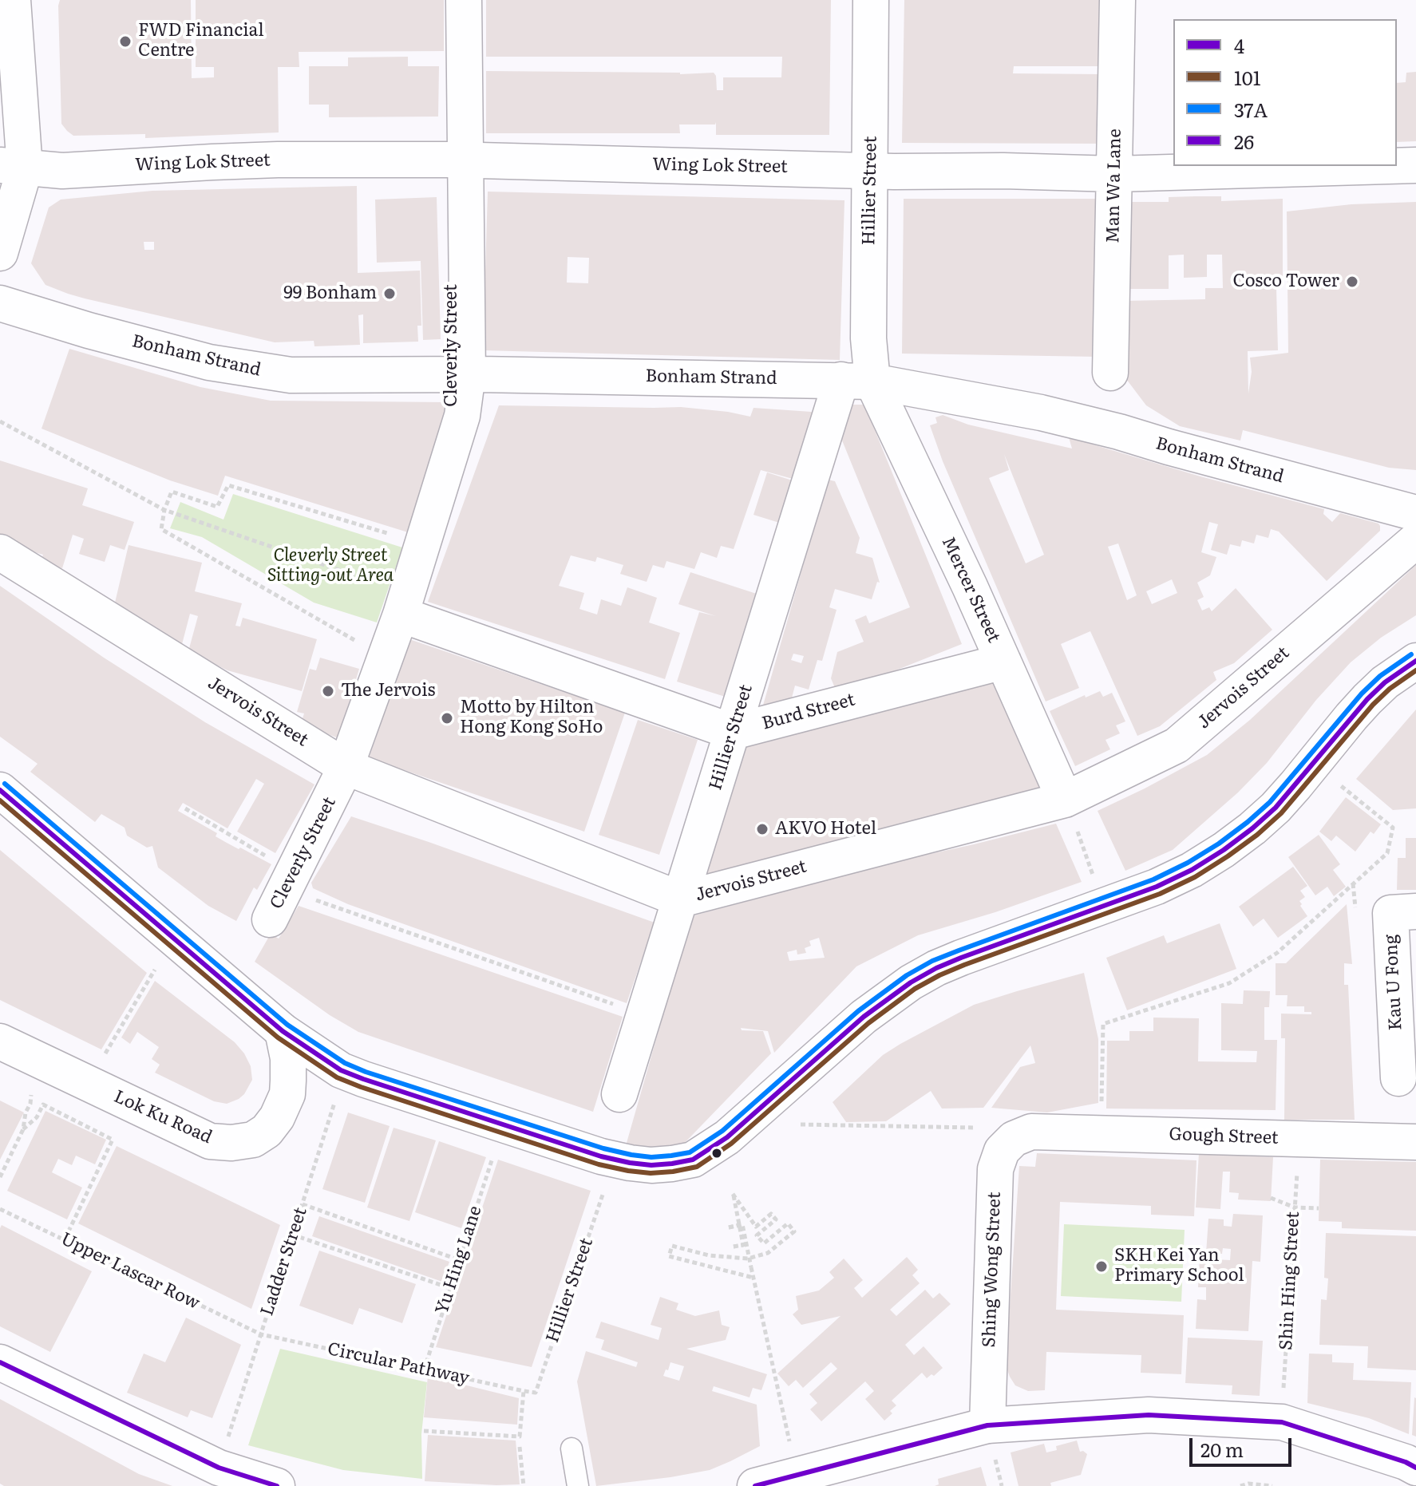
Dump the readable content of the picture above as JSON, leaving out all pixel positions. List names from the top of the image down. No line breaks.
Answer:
{"streets":{"street":["Wing Lok Street","Man Wa Lane","Hillier Street","Cleverly Street","Bonham Strand","Mercer Street","Jervois Street","Burd Street","Kau U Fong","Lok Ku Road","Gough Street","Shing Wong Street"],"path":["Yu Hing Lane","Ladder Street","Upper Lascar Row","Shin Hing Street","Circular Pathway"]},"crossings":[["Wing Lok Street","Man Wa Lane"],["Wing Lok Street","Hillier Street"],["Wing Lok Street","Cleverly Street"],["Hillier Street","Bonham Strand"],["Hillier Street","Mercer Street"],["Hillier Street","Jervois Street"],["Hillier Street","Burd Street"],["Hillier Street","Circular Pathway"],["Cleverly Street","Bonham Strand"],["Cleverly Street","Jervois Street"],["Bonham Strand","Mercer Street"],["Mercer Street","Jervois Street"],["Mercer Street","Burd Street"],["Gough Street","Shing Wong Street"],["Yu Hing Lane","Circular Pathway"],["Ladder Street","Upper Lascar Row"],["Ladder Street","Circular Pathway"],["Upper Lascar Row","Circular Pathway"]],"parks":["Cleverly Street Sitting-out Area"],"places":["FWD Financial Centre","Cosco Tower","99 Bonham","The Jervois","Motto by Hilton Hong Kong SoHo","AKVO Hotel","SKH Kei Yan Primary School"],"lines":["transit line 37A","transit line 4","transit line 101","transit line 26"],"legend":["4","101","37A","26"],"scale_bar":"20 m"}
